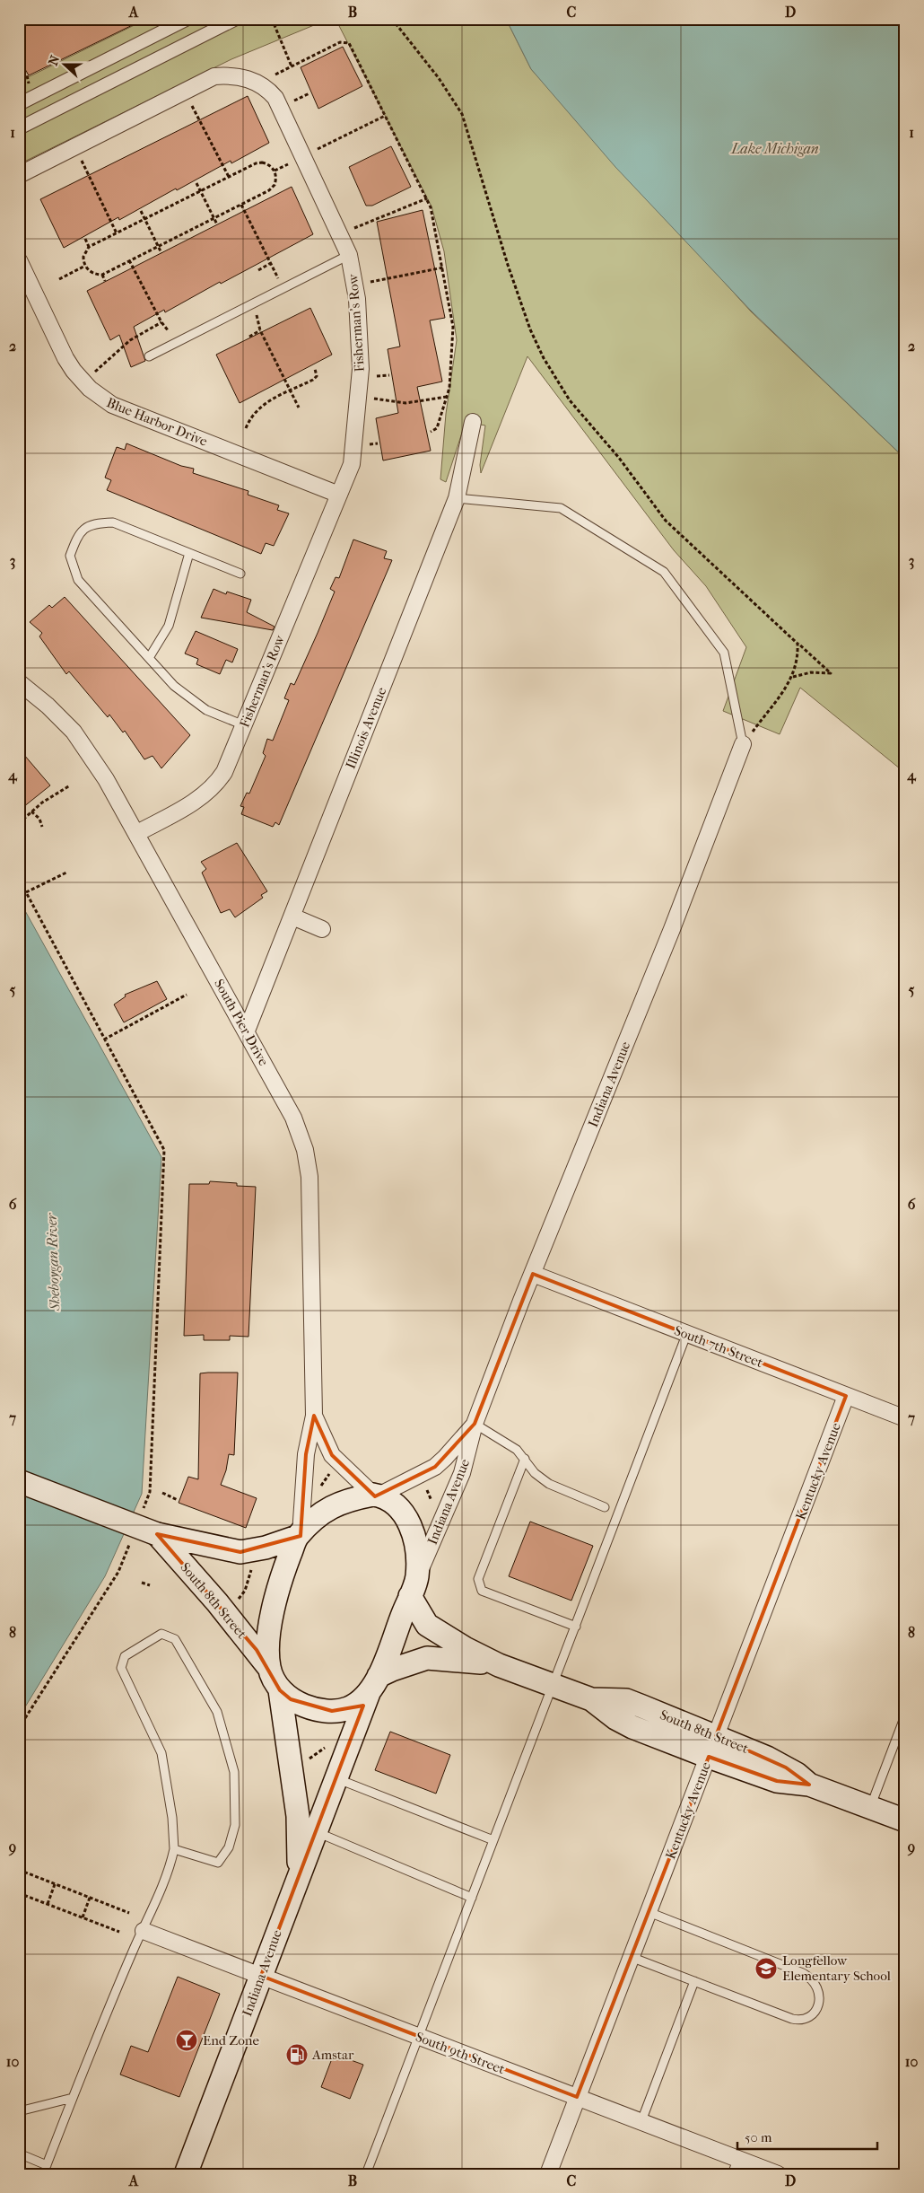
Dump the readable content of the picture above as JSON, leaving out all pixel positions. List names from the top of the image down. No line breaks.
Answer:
{"streets":{"main road":["Indiana Avenue","South 8th Street"],"street":["Fisherman's Row","Blue Harbor Drive","Illinois Avenue","South Pier Drive","South 7th Street","Kentucky Avenue","South 9th Street"]},"crossings":[["Fisherman's Row","Blue Harbor Drive"],["Fisherman's Row","South Pier Drive"],["Illinois Avenue","South Pier Drive"],["South Pier Drive","Indiana Avenue"],["South Pier Drive","South 8th Street"],["Indiana Avenue","South 7th Street"],["Indiana Avenue","South 8th Street"],["Indiana Avenue","South 9th Street"],["South 7th Street","Kentucky Avenue"],["Kentucky Avenue","South 8th Street"],["Kentucky Avenue","South 9th Street"]],"water":["Lake Michigan","Sheboygan River"],"places":{"school or university":["Longfellow Elementary School"],"bar":["End Zone"],"fuel station":["Amstar"]},"scale_bar":"50 m","north":"left","grid":{"columns":["A","B","C","D"],"rows":["1","2","3","4","5","6","7","8","9","10"]}}
